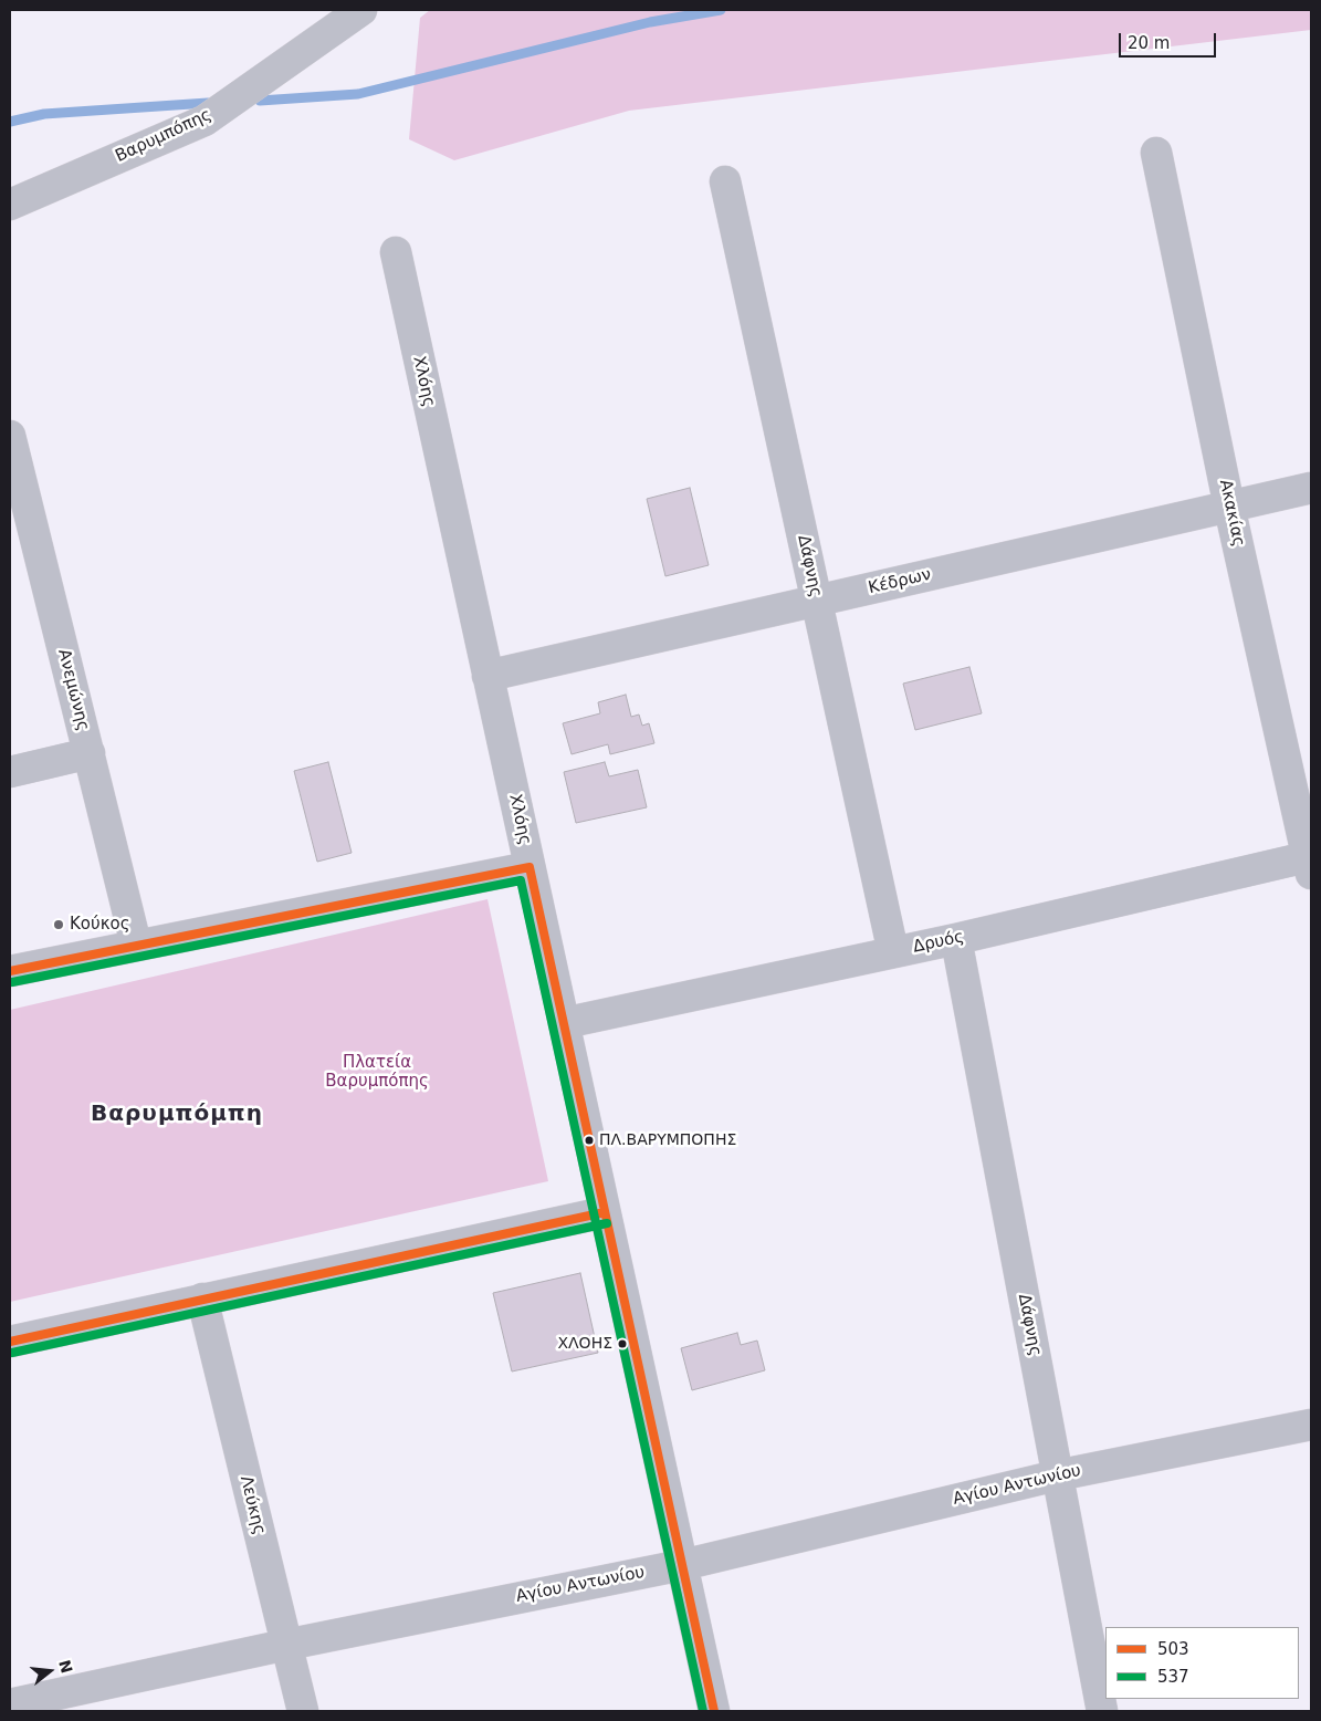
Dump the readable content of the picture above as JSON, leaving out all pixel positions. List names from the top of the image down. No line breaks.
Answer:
{"streets":{"street":["Βαρυμπόπης","Χλόης","Ακακίας","Δάφνης","Κέδρων","Ανεμώνης","Δρυός","Αγίου Αντωνίου","Λεύκης"]},"crossings":[["Χλόης","Κέδρων"],["Χλόης","Δρυός"],["Χλόης","Αγίου Αντωνίου"],["Ακακίας","Κέδρων"],["Ακακίας","Δρυός"],["Δάφνης","Κέδρων"],["Δάφνης","Δρυός"],["Δάφνης","Αγίου Αντωνίου"],["Αγίου Αντωνίου","Λεύκης"]],"districts":["Βαρυμπόμπη"],"parks":["Πλατεία Βαρυμπόπης"],"places":["Κούκος","ΠΛ.ΒΑΡΥΜΠΟΠΗΣ","ΧΛΟΗΣ"],"lines":["transit line 503","transit line 537"],"legend":["503","537"],"scale_bar":"20 m","north":"right"}
